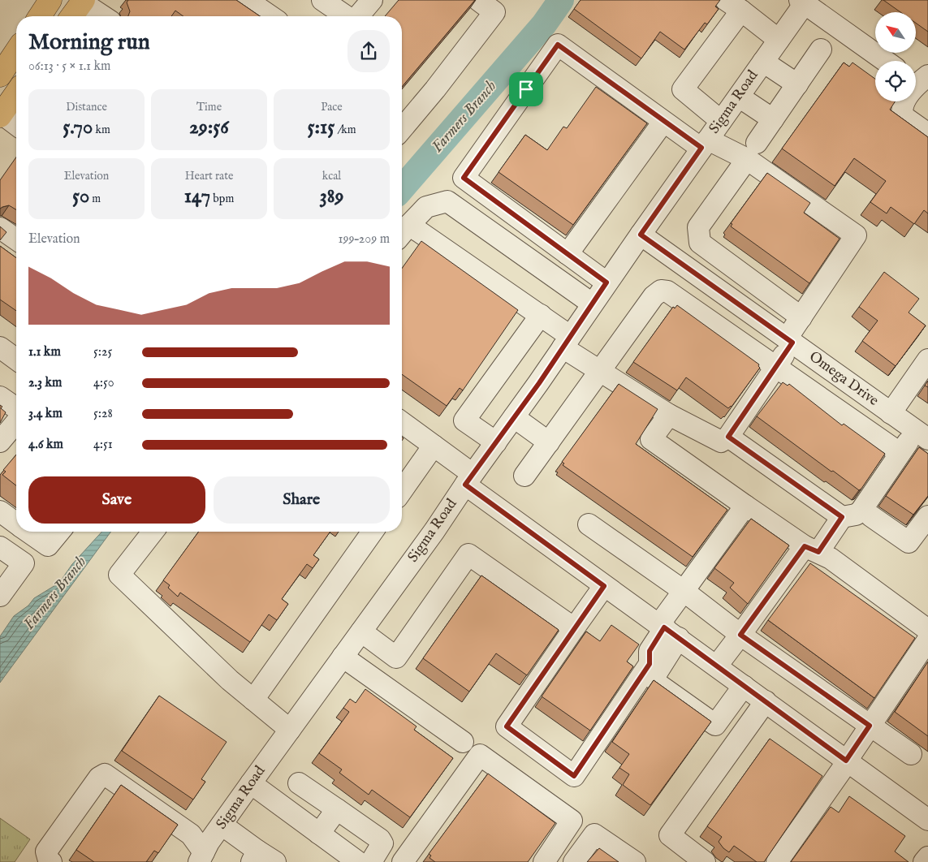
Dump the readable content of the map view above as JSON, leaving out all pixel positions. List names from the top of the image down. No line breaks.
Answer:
{"streets":{"street":["Sigma Road","Omega Drive"]},"crossings":[["Sigma Road","Omega Drive"]],"water":["Farmers Branch"],"north":"top left","page":{"heading":["Morning run","06:13 · 5 × 1.1 km"],"stats":[["Distance","5.70 km"],["Time","29:56"],["Pace","5:15 /km"],["Elevation","50 m"],["Heart rate","147 bpm"],["kcal","389"]],"chart":["Elevation","199–209 m"],"list":[{"name":"1.1 km","note":"5:25"},{"name":"2.3 km","note":"4:50"},{"name":"3.4 km","note":"5:28"},{"name":"4.6 km","note":"4:51"}],"buttons":["Save","Share"]}}
